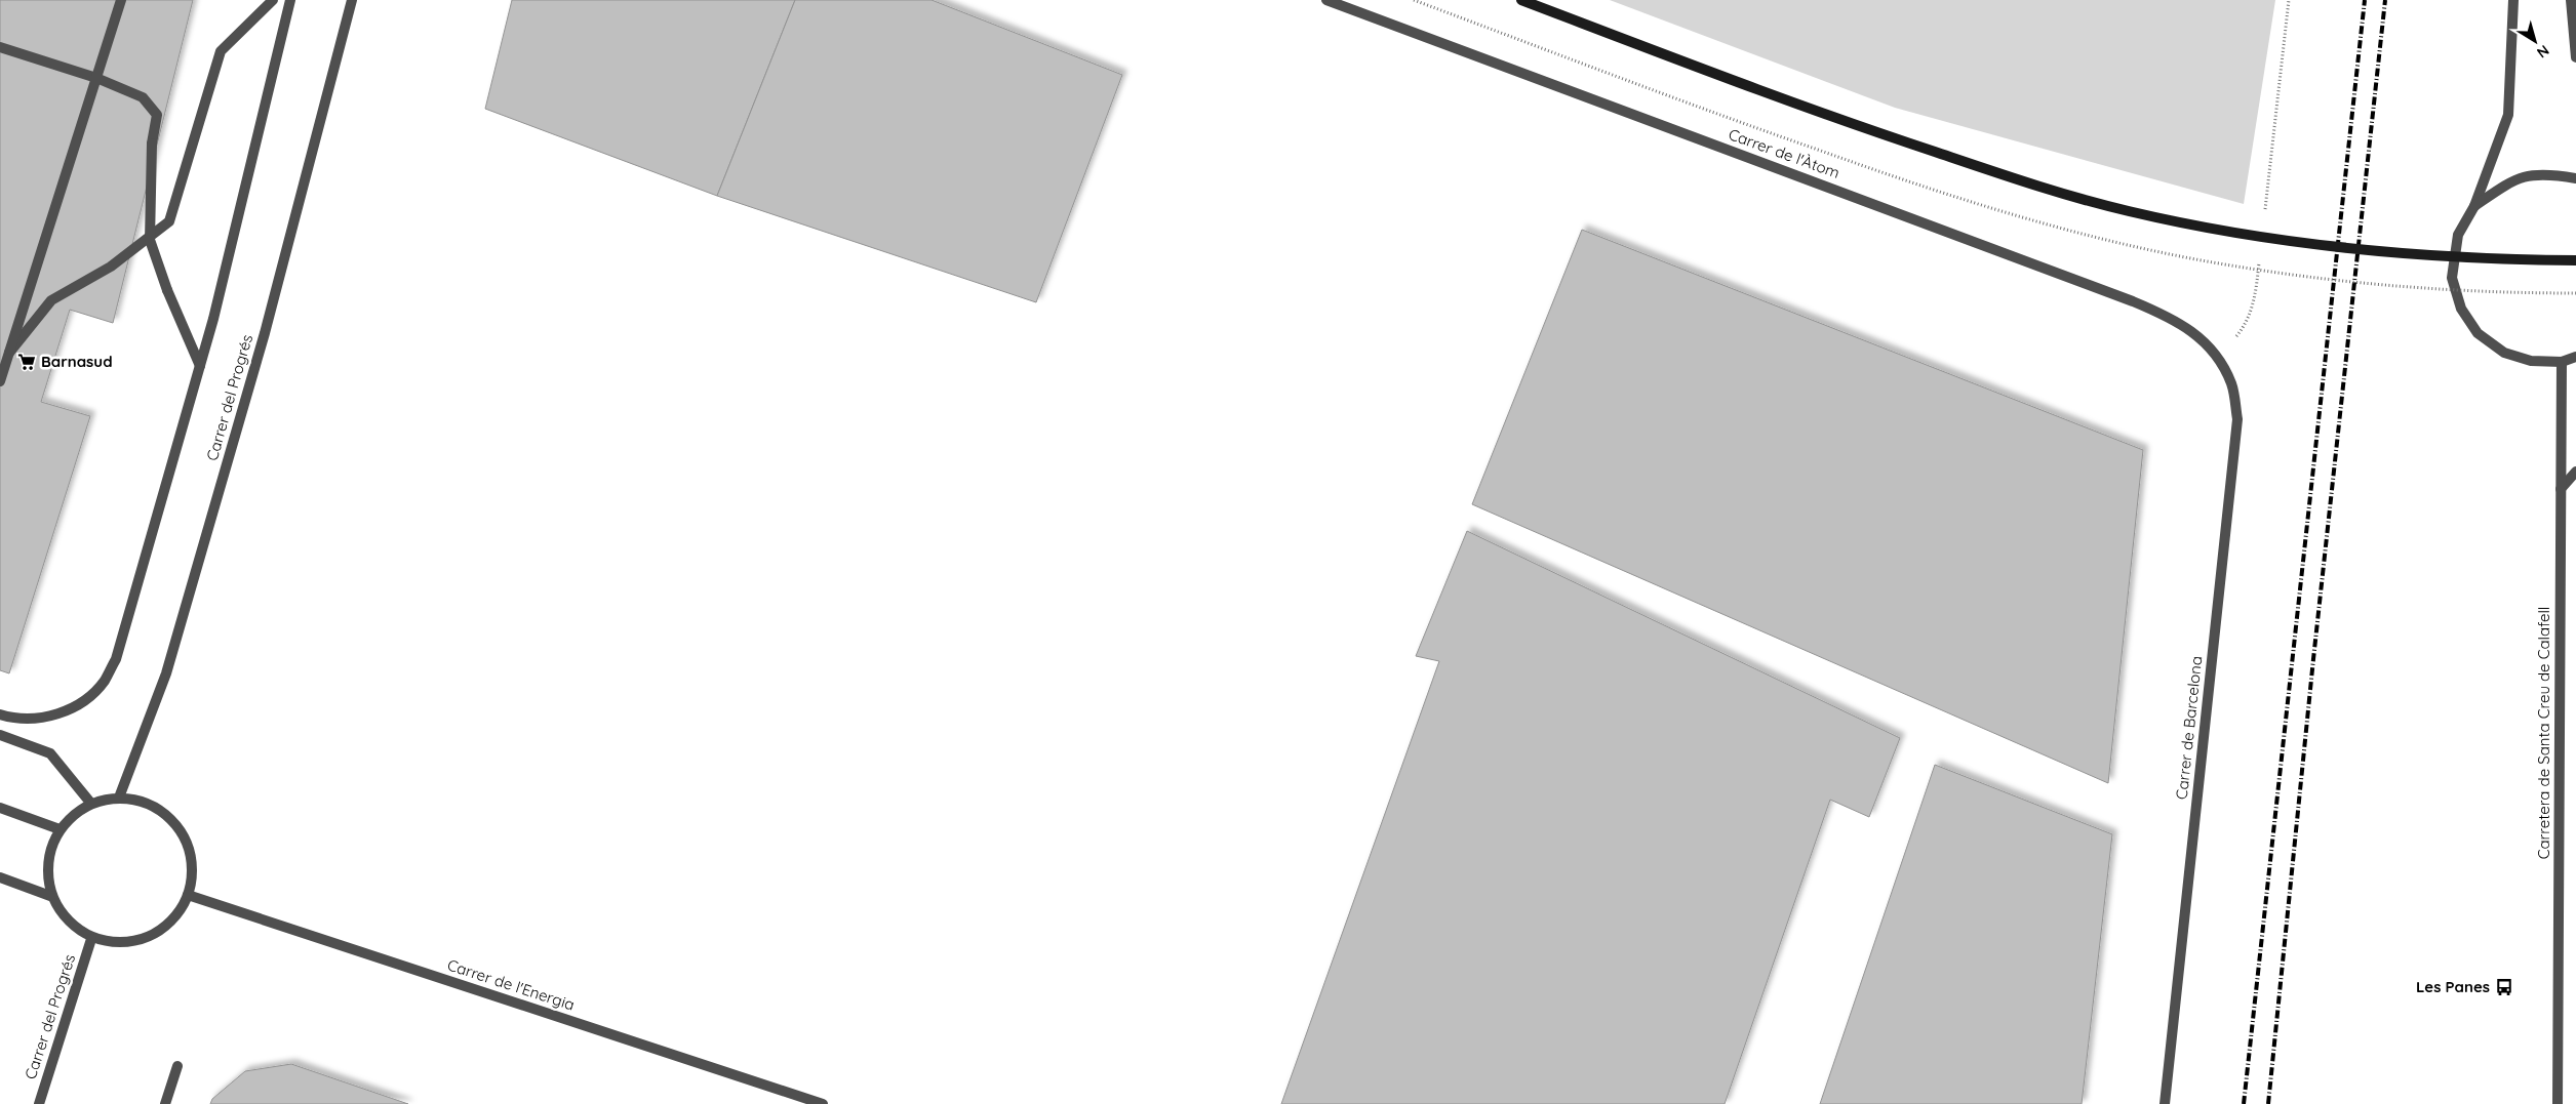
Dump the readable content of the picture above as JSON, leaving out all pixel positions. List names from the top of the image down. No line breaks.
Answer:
{"streets":{"street":["Carrer de l'Àtom","Carrer del Progrés","Carrer de Barcelona","Carretera de Santa Creu de Calafell","Carrer de l'Energia"]},"crossings":[["Carrer de l'Àtom","Carrer de Barcelona"],["Carrer del Progrés","Carrer de l'Energia"]],"places":{"supermarket":["Barnasud"],"bus stop":["Les Panes"]},"north":"bottom right"}
